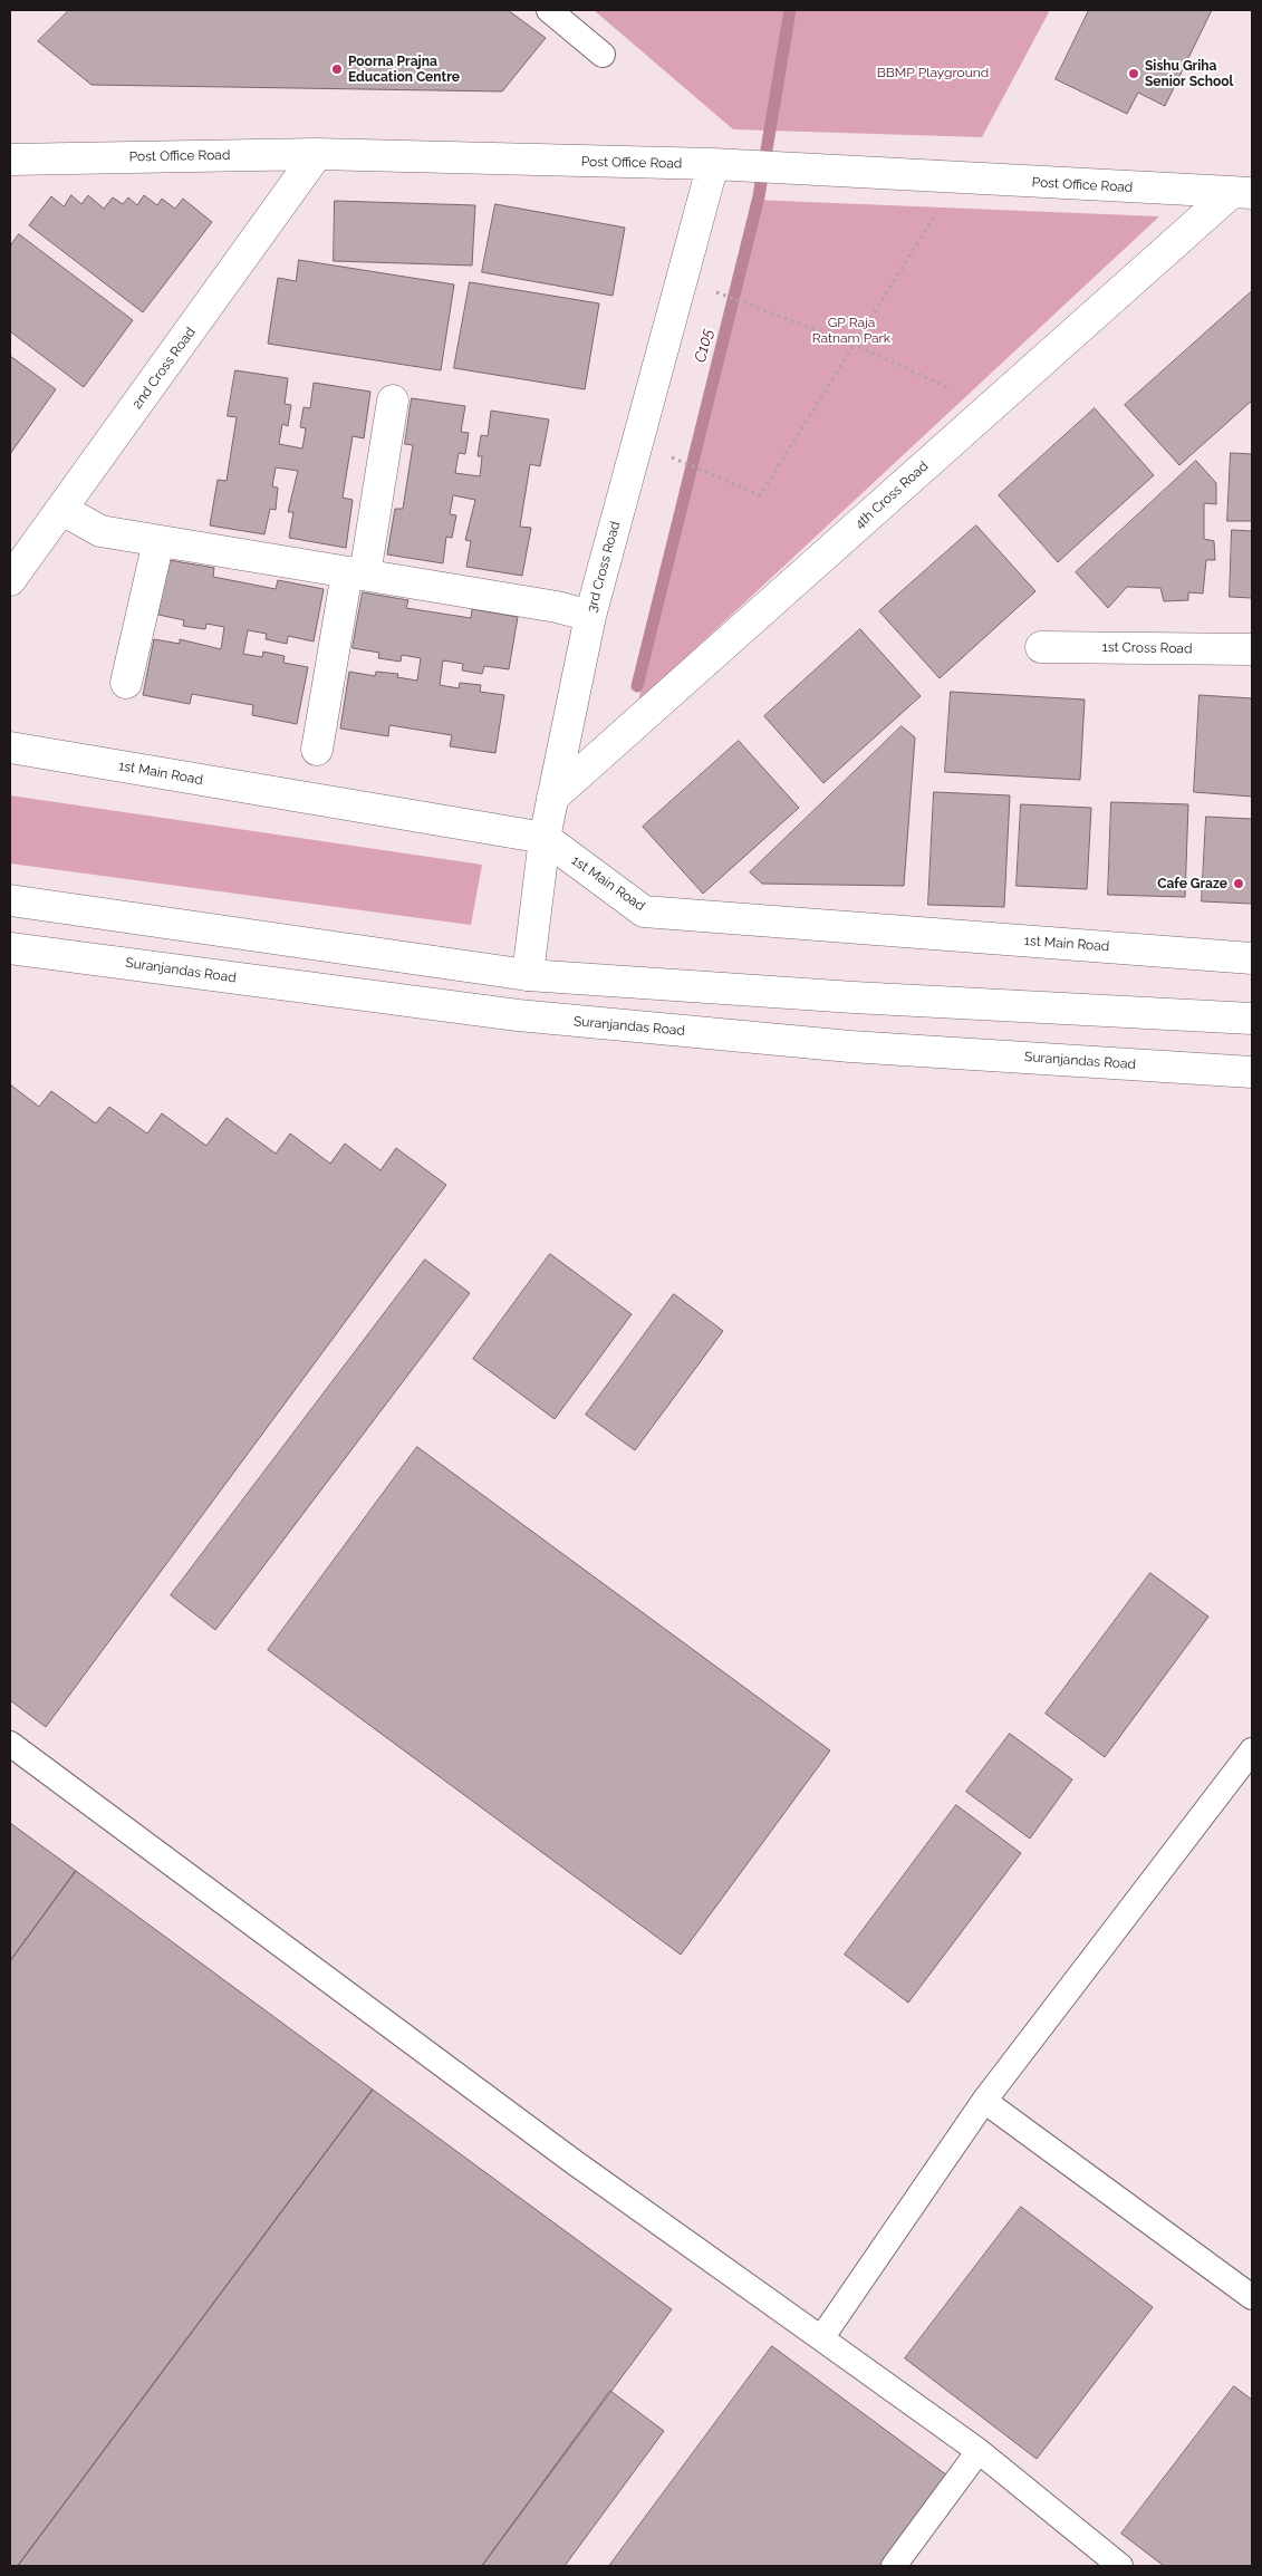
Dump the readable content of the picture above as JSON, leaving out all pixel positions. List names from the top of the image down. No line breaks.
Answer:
{"streets":{"street":["Post Office Road","2nd Cross Road","4th Cross Road","3rd Cross Road","1st Cross Road","1st Main Road","Suranjandas Road"]},"crossings":[["Post Office Road","2nd Cross Road"],["Post Office Road","4th Cross Road"],["Post Office Road","3rd Cross Road"],["4th Cross Road","3rd Cross Road"],["3rd Cross Road","1st Main Road"]],"water":["C105"],"parks":["BBMP Playground","GP Raja Ratnam Park"],"places":["Poorna Prajna Education Centre","Sishu Griha Senior School","Cafe Graze"]}
